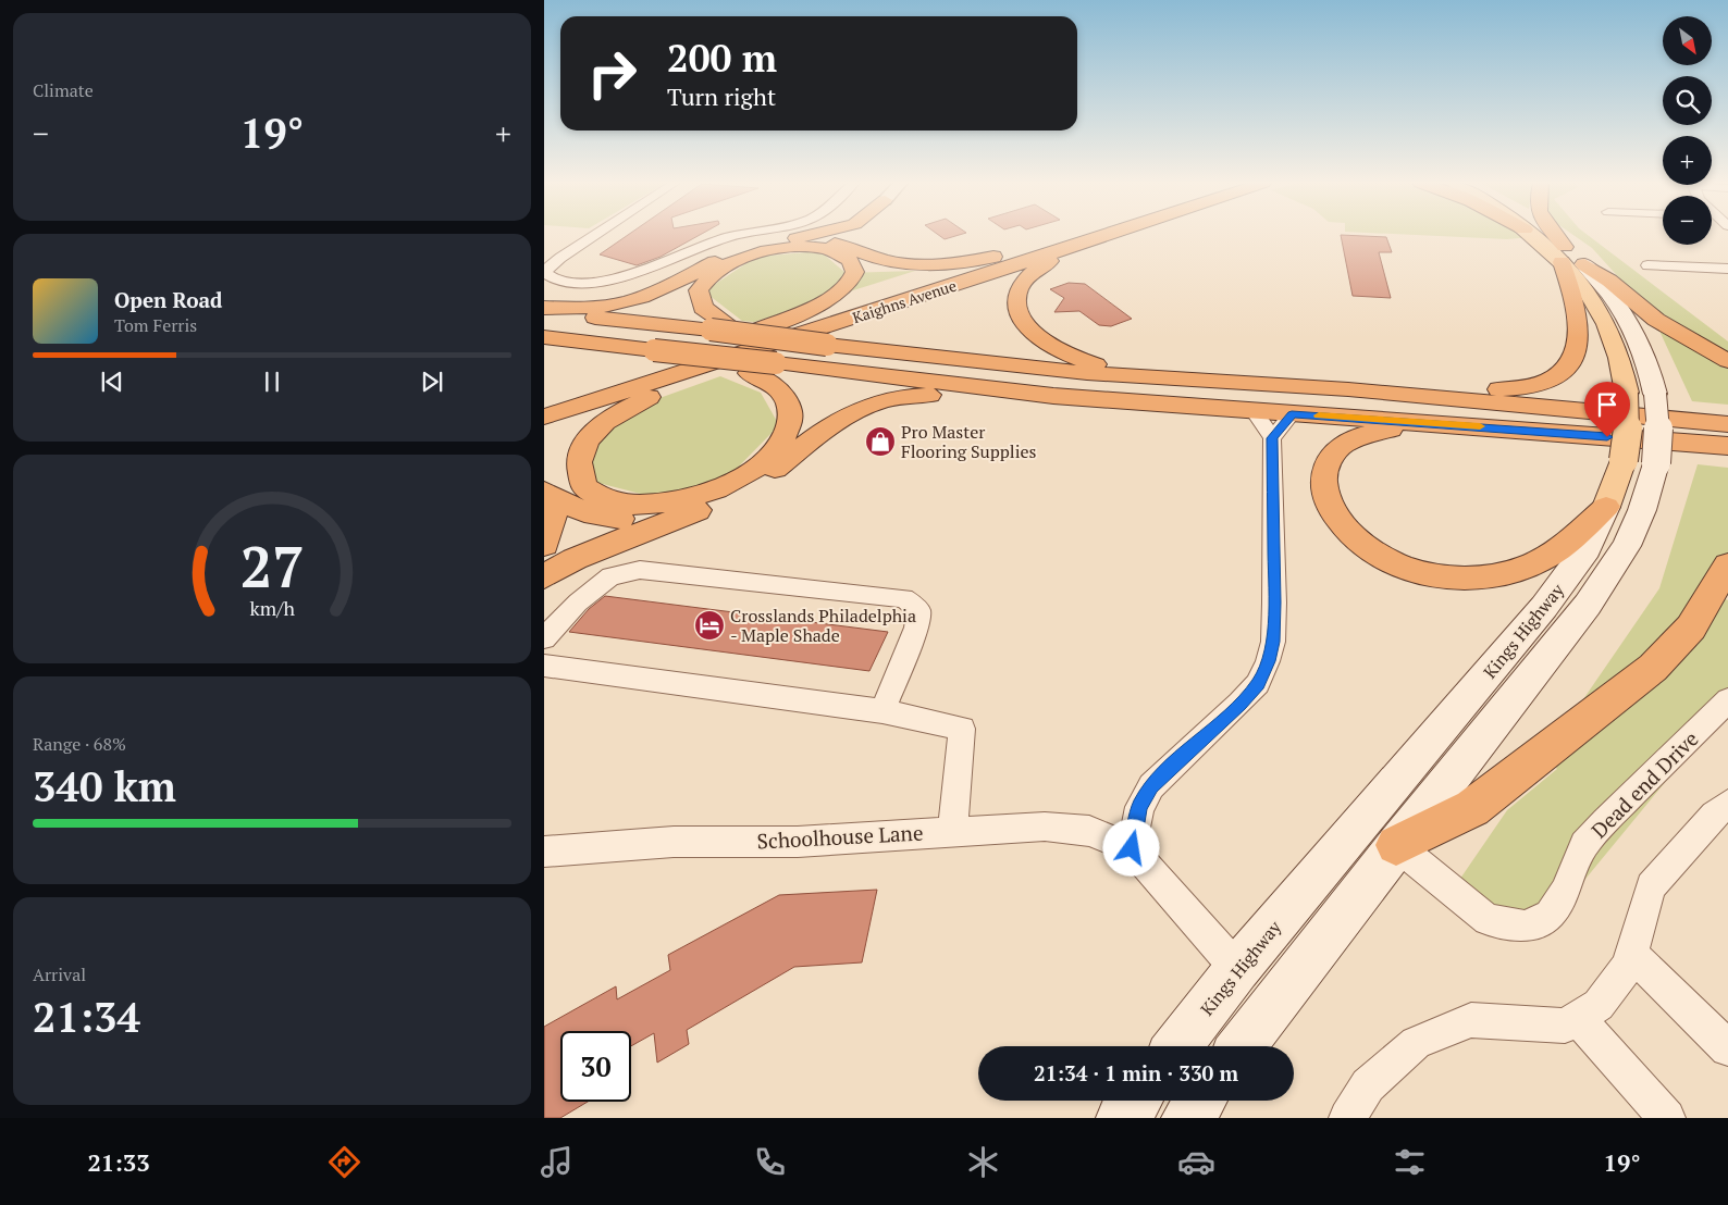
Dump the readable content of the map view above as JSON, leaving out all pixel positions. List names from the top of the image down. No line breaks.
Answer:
{"streets":{"highway":["Kaighns Avenue"],"main road":["Kings Highway"],"street":["Dead end Drive","Schoolhouse Lane"]},"crossings":[["Kings Highway","Dead end Drive"],["Kings Highway","Schoolhouse Lane"]],"places":{"shop":["Pro Master Flooring Supplies"],"hotel":["Crosslands Philadelphia - Maple Shade"]},"north":"bottom right","page":{"tile":["Climate",["Range · 68%","340 km"],["Arrival","21:34"]],"map_buttons":["+","−"],"turn":["200 m","Turn right"],"heat":["−","19°","+"],"song":["Open Road","Tom Ferris"],"limit":"30","trip":"21:34 · 1 min · 330 m","tabs":["21:33","19°"],"gauge":["27","km/h"]}}
